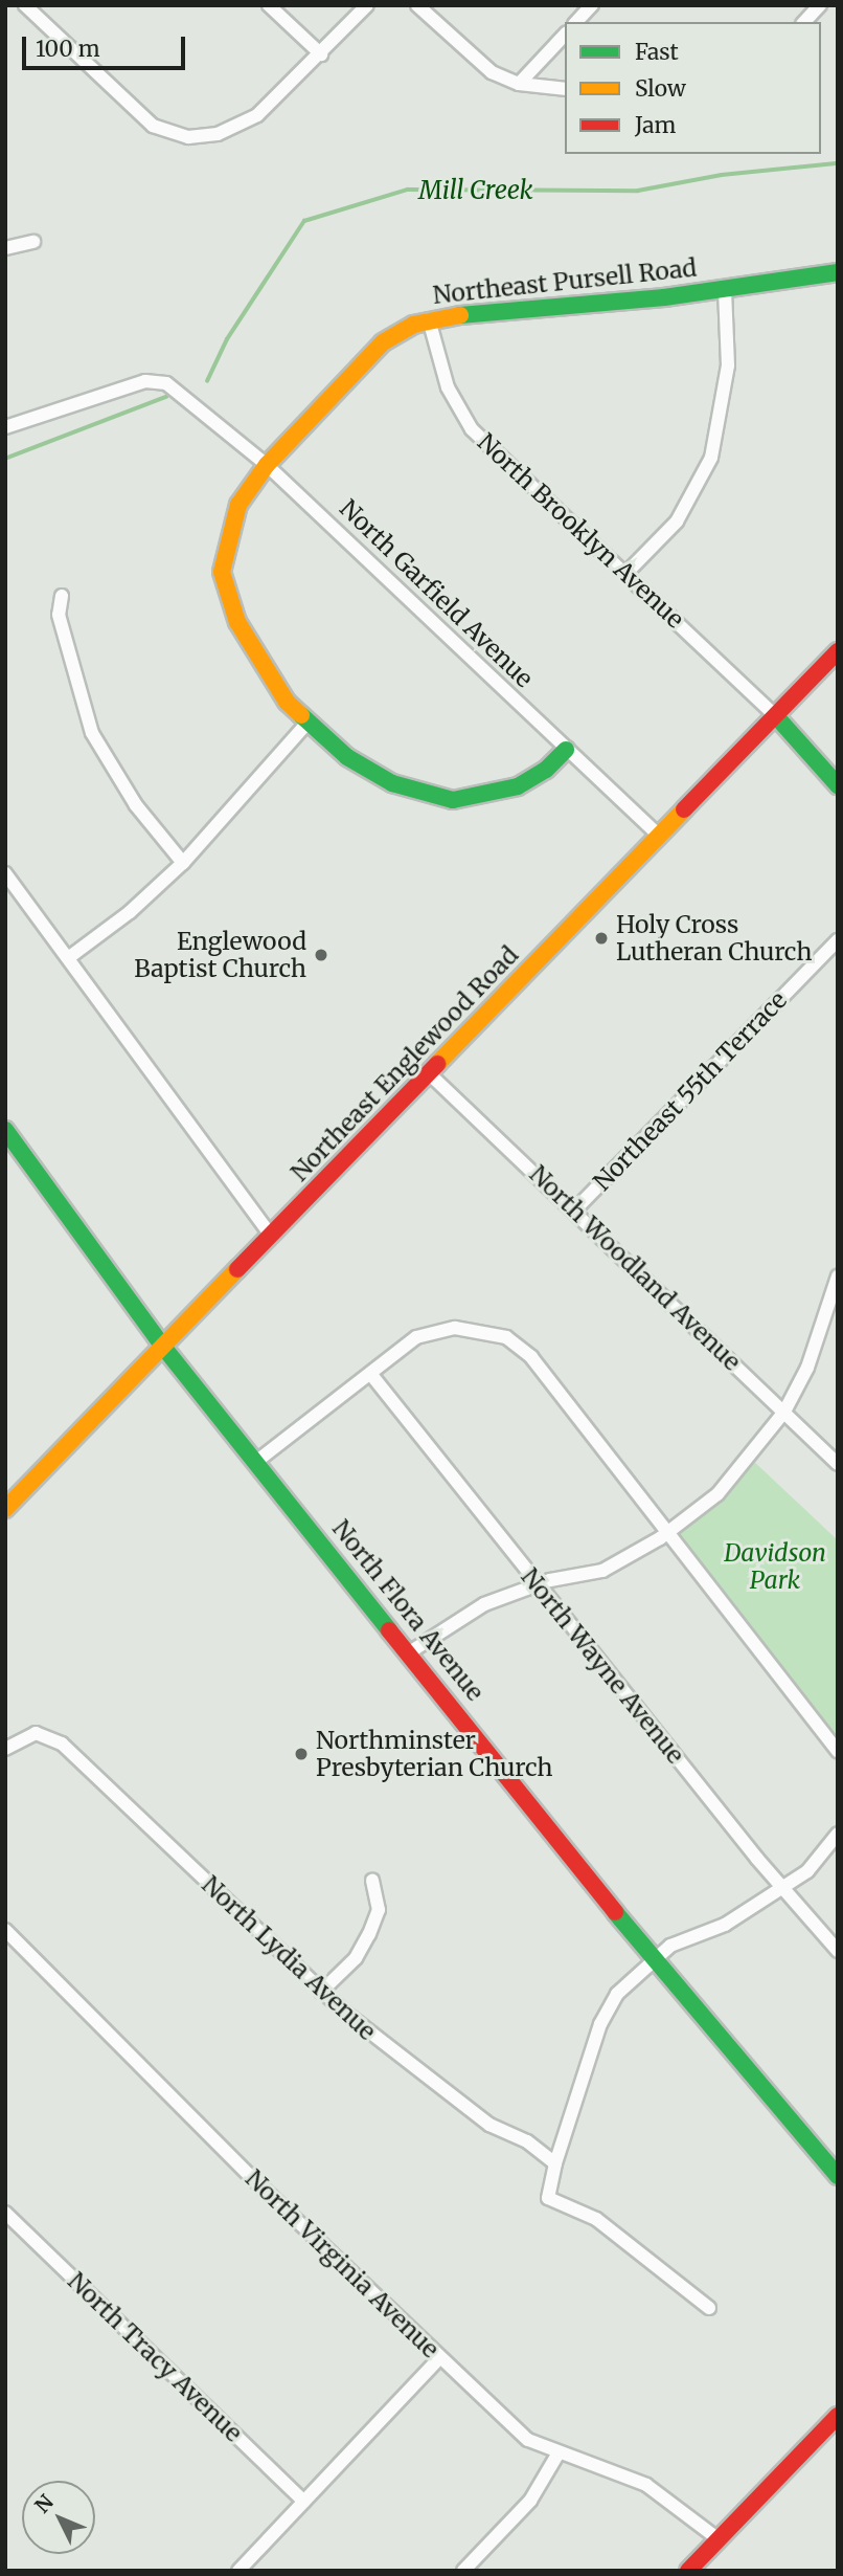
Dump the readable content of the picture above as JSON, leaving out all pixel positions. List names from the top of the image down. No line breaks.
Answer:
{"streets":{"street":["Northeast Pursell Road","North Brooklyn Avenue","North Garfield Avenue","Northeast Englewood Road","Northeast 55th Terrace","North Woodland Avenue","North Flora Avenue","North Wayne Avenue","North Lydia Avenue","North Virginia Avenue","North Tracy Avenue"]},"crossings":[["Northeast Pursell Road","North Brooklyn Avenue"],["Northeast Pursell Road","North Garfield Avenue"],["North Brooklyn Avenue","Northeast Englewood Road"],["North Garfield Avenue","Northeast Englewood Road"],["Northeast Englewood Road","North Woodland Avenue"],["Northeast Englewood Road","North Flora Avenue"],["Northeast 55th Terrace","North Woodland Avenue"]],"water":["Mill Creek"],"parks":["Davidson Park"],"places":["Holy Cross Lutheran Church","Englewood Baptist Church","Northminster Presbyterian Church"],"legend":["Fast","Slow","Jam"],"scale_bar":"100 m","north":"top left"}
